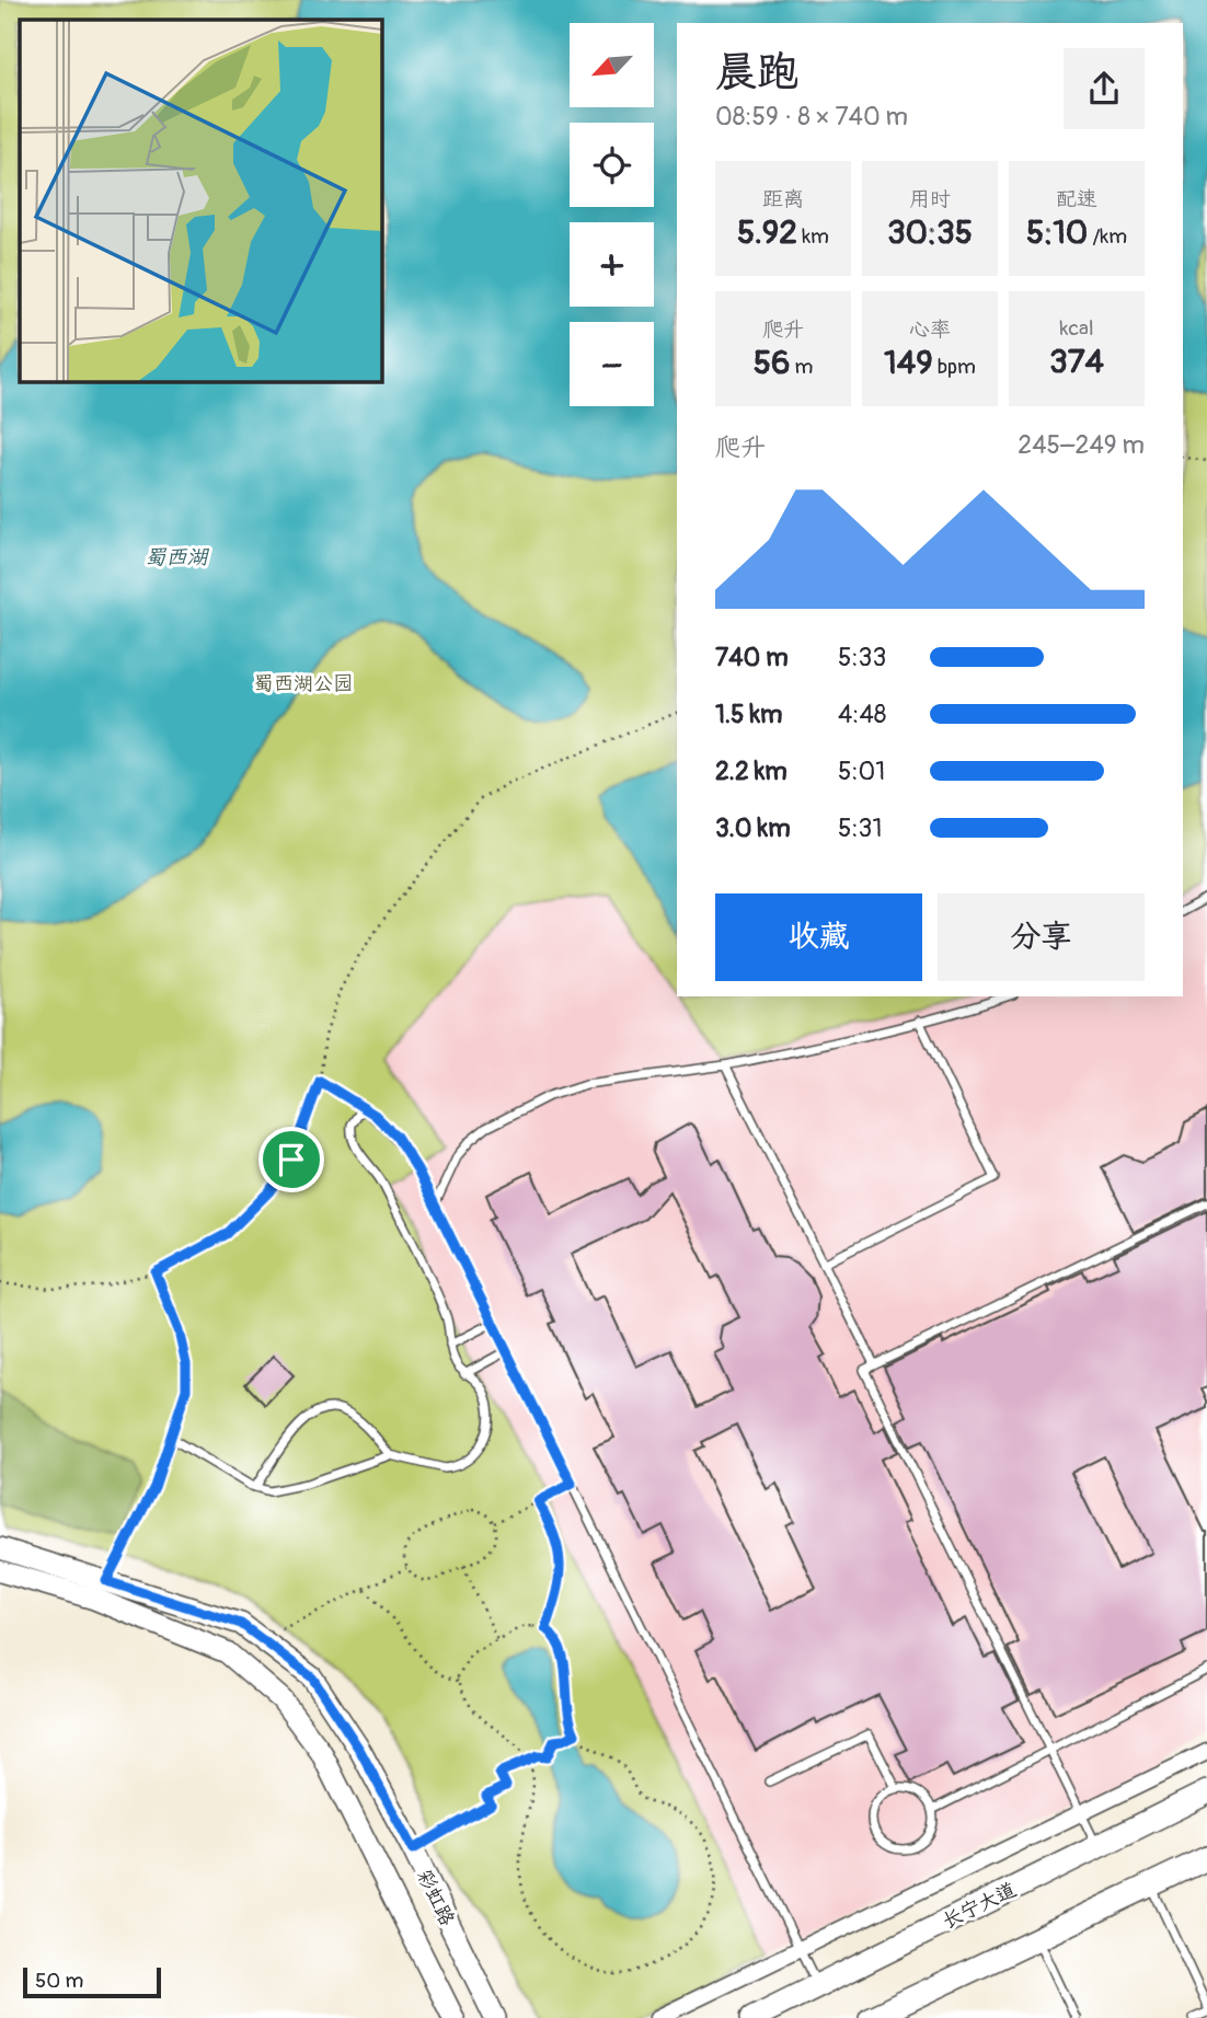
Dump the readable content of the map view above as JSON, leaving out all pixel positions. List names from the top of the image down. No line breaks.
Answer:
{"streets":{"main road":["彩虹路","长宁大道"]},"water":["蜀西湖"],"parks":["蜀西湖公园"],"scale_bar":"50 m","north":"bottom left","page":{"map_buttons":["+","−"],"heading":["晨跑","08:59 · 8 × 740 m"],"stats":[["距离","5.92 km"],["用时","30:35"],["配速","5:10 /km"],["爬升","56 m"],["心率","149 bpm"],["kcal","374"]],"chart":["爬升","245–249 m"],"list":[{"name":"740 m","note":"5:33"},{"name":"1.5 km","note":"4:48"},{"name":"2.2 km","note":"5:01"},{"name":"3.0 km","note":"5:31"}],"buttons":["收藏","分享"],"scale":"50 m"}}
